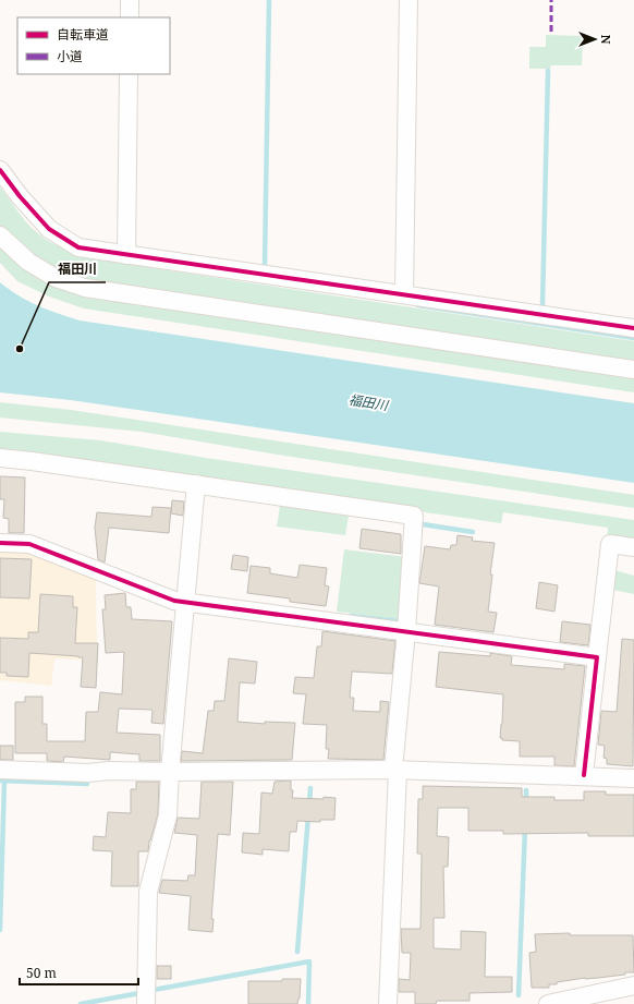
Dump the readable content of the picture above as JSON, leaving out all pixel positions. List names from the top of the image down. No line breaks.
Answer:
{"water":["福田川"],"places":["福田川"],"legend":["自転車道","小道"],"scale_bar":"50 m","north":"right"}
